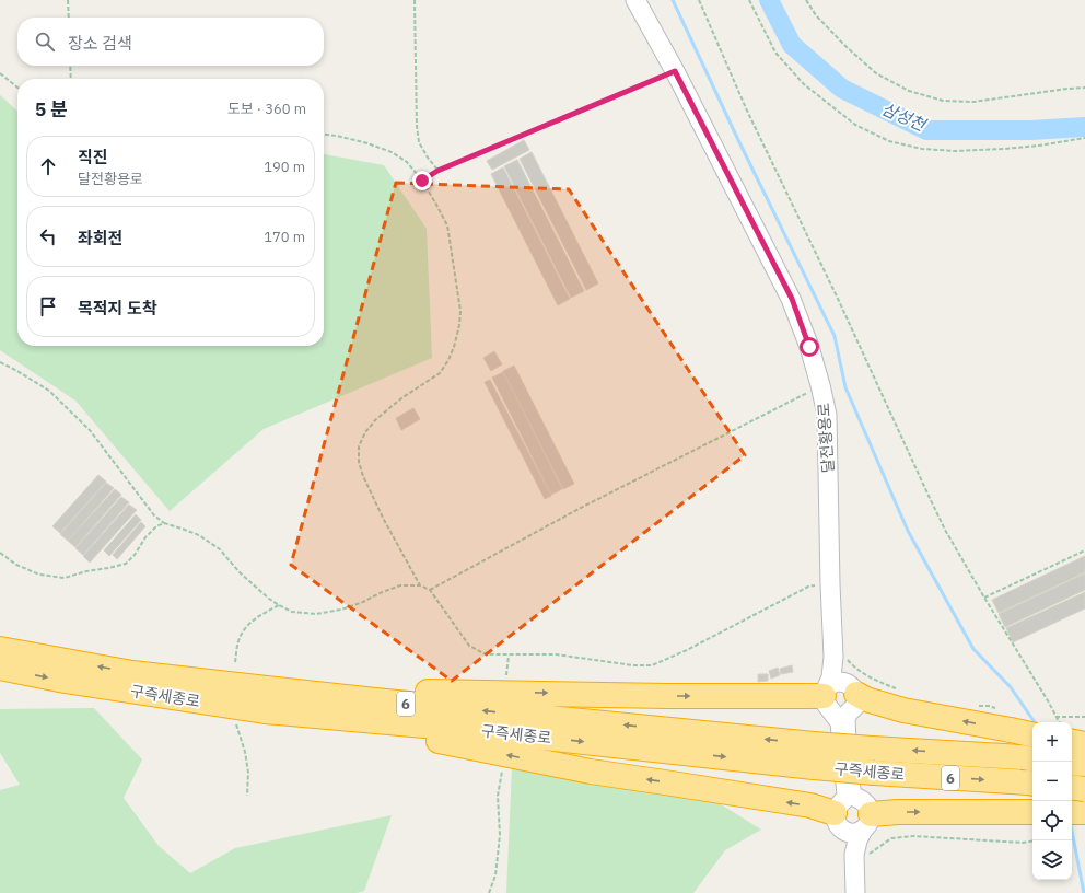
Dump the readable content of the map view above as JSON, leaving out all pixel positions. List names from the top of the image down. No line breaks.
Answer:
{"streets":{"highway":["구즉세종로","6"],"main road":["달전황용로"]},"water":["삼성천"],"page":{"search":"장소 검색","heading":["5 분","도보 · 360 m"],"list":[["직진","달전황용로","190 m"],["좌회전","170 m"],"목적지 도착"],"map_buttons":["+","−"]}}
